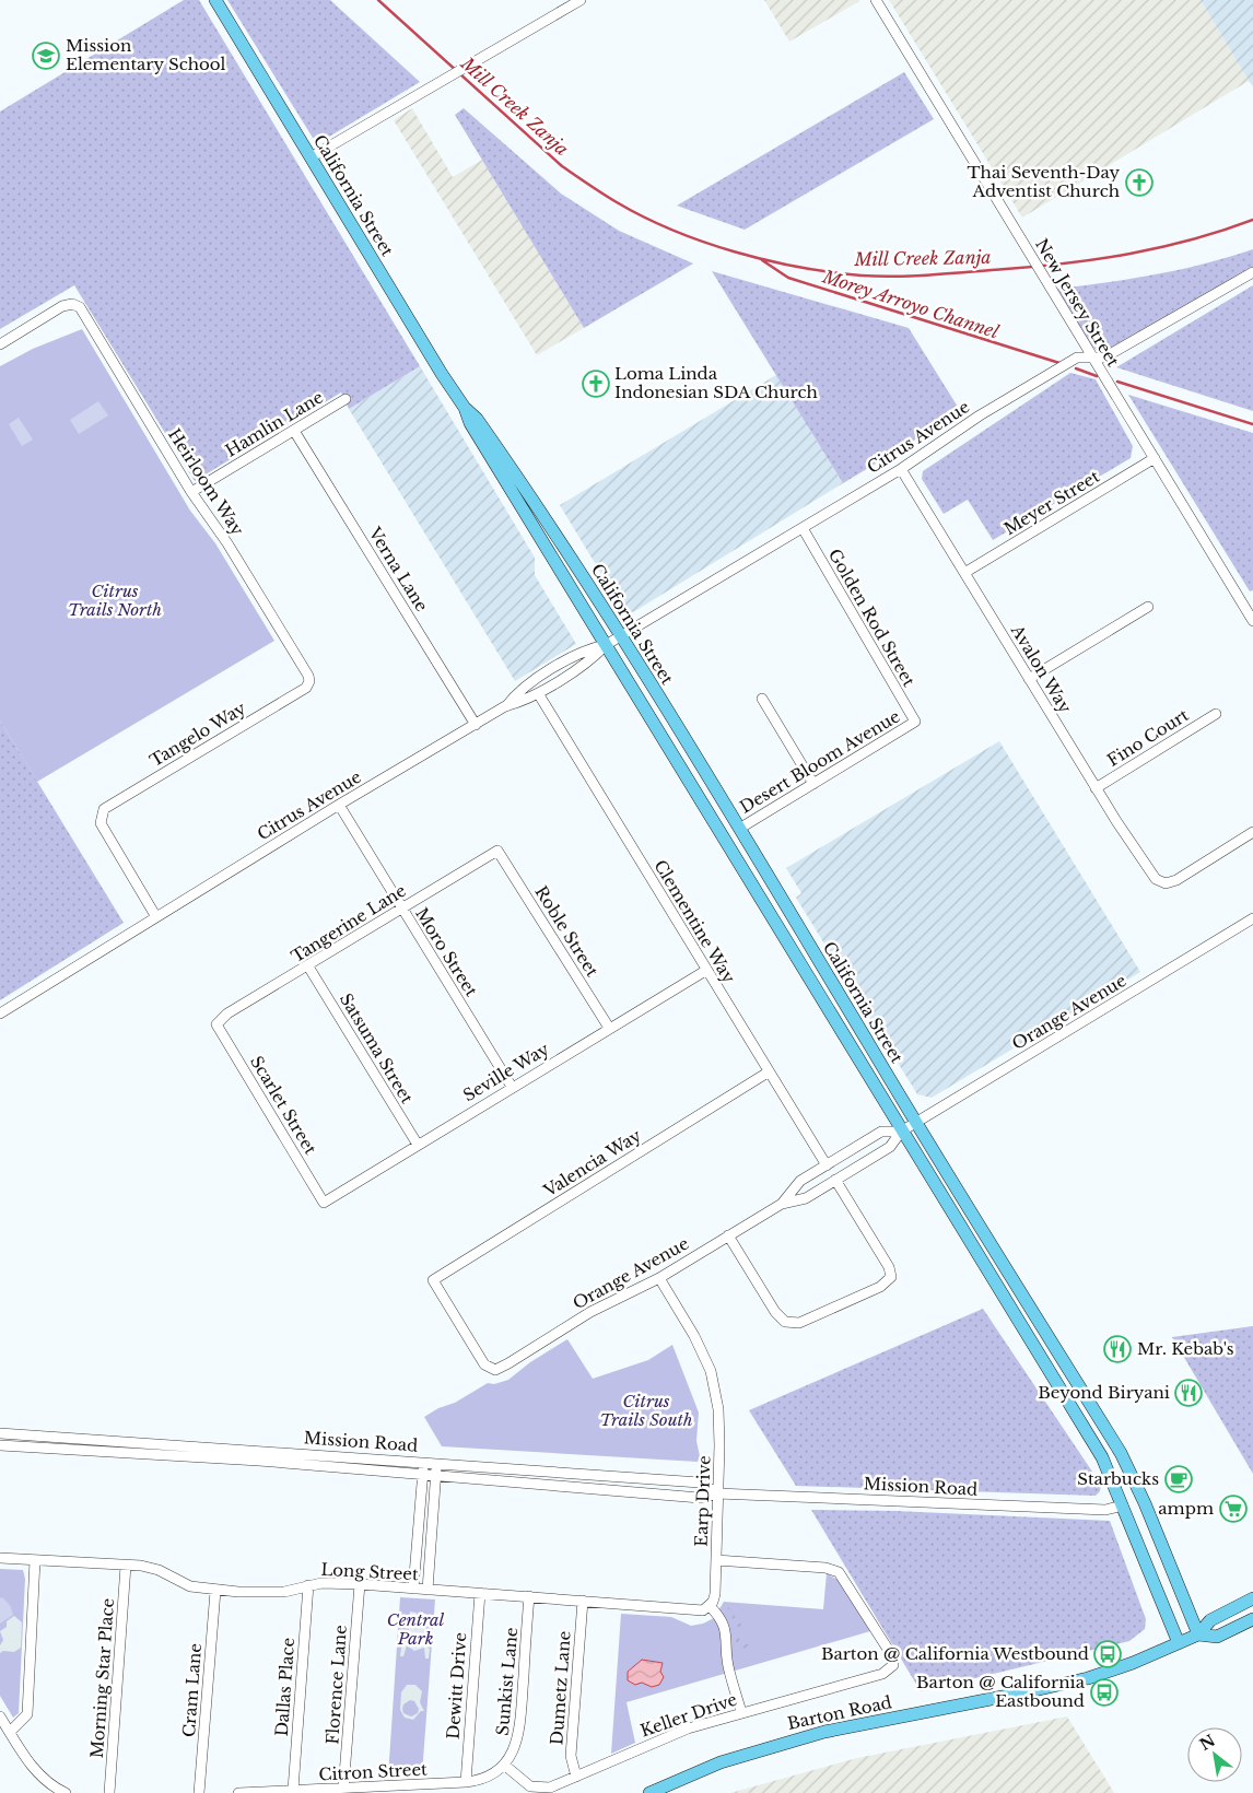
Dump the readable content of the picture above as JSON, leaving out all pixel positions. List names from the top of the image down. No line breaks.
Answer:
{"streets":{"main road":["California Street","Barton Road"],"street":["New Jersey Street","Hamlin Lane","Citrus Avenue","Heirloom Way","Meyer Street","Verna Lane","Golden Rod Street","Avalon Way","Tangelo Way","Fino Court","Desert Bloom Avenue","Clementine Way","Tangerine Lane","Roble Street","Moro Street","Orange Avenue","Satsuma Street","Seville Way","Scarlet Street","Valencia Way","Mission Road","Earp Drive","Long Street","Morning Star Place","Sunkist Lane","Florence Lane","Dewitt Drive","Dallas Place","Dumetz Lane","Cram Lane","Keller Drive","Citron Street"]},"crossings":[["California Street","Citrus Avenue"],["California Street","Desert Bloom Avenue"],["California Street","Orange Avenue"],["California Street","Mission Road"],["California Street","Barton Road"],["New Jersey Street","Citrus Avenue"],["New Jersey Street","Meyer Street"],["Hamlin Lane","Heirloom Way"],["Hamlin Lane","Verna Lane"],["Citrus Avenue","Verna Lane"],["Citrus Avenue","Golden Rod Street"],["Citrus Avenue","Avalon Way"],["Citrus Avenue","Tangelo Way"],["Citrus Avenue","Clementine Way"],["Citrus Avenue","Moro Street"],["Heirloom Way","Tangelo Way"],["Meyer Street","Avalon Way"],["Golden Rod Street","Desert Bloom Avenue"],["Avalon Way","Fino Court"],["Clementine Way","Orange Avenue"],["Clementine Way","Seville Way"],["Clementine Way","Valencia Way"],["Tangerine Lane","Roble Street"],["Tangerine Lane","Moro Street"],["Tangerine Lane","Satsuma Street"],["Tangerine Lane","Scarlet Street"],["Roble Street","Seville Way"],["Moro Street","Seville Way"],["Orange Avenue","Valencia Way"],["Orange Avenue","Earp Drive"],["Satsuma Street","Seville Way"],["Seville Way","Scarlet Street"],["Mission Road","Earp Drive"],["Earp Drive","Long Street"],["Earp Drive","Keller Drive"],["Long Street","Morning Star Place"],["Long Street","Sunkist Lane"],["Long Street","Florence Lane"],["Long Street","Dewitt Drive"],["Long Street","Dallas Place"],["Long Street","Dumetz Lane"],["Long Street","Cram Lane"],["Sunkist Lane","Keller Drive"],["Sunkist Lane","Citron Street"],["Florence Lane","Citron Street"],["Dewitt Drive","Citron Street"],["Dallas Place","Citron Street"],["Dumetz Lane","Keller Drive"],["Keller Drive","Citron Street"]],"water":["Mill Creek Zanja","Morey Arroyo Channel"],"parks":["Citrus Trails North","Citrus Trails South","Central Park"],"places":{"school or university":["Mission Elementary School"],"church":["Thai Seventh-Day Adventist Church","Loma Linda Indonesian SDA Church"],"restaurant":["Mr. Kebab's","Beyond Biryani"],"cafe":["Starbucks"],"supermarket":["ampm"],"bus stop":["Barton @ California Westbound","Barton @ California Eastbound"]},"north":"top left"}
